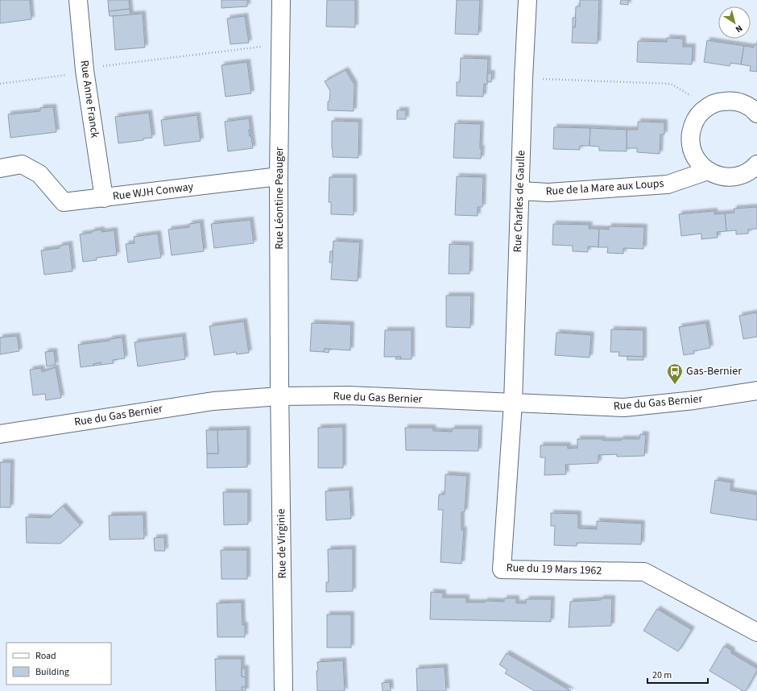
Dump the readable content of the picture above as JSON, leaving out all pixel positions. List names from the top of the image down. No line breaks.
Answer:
{"streets":{"street":["Rue Anne Franck","Rue de la Mare aux Loups","Rue WJH Conway","Rue Léontine Peauger","Rue Charles de Gaulle","Rue du Gas Bernier","Rue de Virginie","Rue du 19 Mars 1962"]},"crossings":[["Rue Anne Franck","Rue WJH Conway"],["Rue de la Mare aux Loups","Rue Charles de Gaulle"],["Rue WJH Conway","Rue Léontine Peauger"],["Rue Léontine Peauger","Rue du Gas Bernier"],["Rue Léontine Peauger","Rue de Virginie"],["Rue Charles de Gaulle","Rue du Gas Bernier"],["Rue Charles de Gaulle","Rue du 19 Mars 1962"],["Rue du Gas Bernier","Rue de Virginie"],["Rue du Gas Bernier","Rue du 19 Mars 1962"]],"places":{"bus stop":["Gas-Bernier"]},"legend":["Road","Building"],"scale_bar":"20 m","north":"bottom right"}
